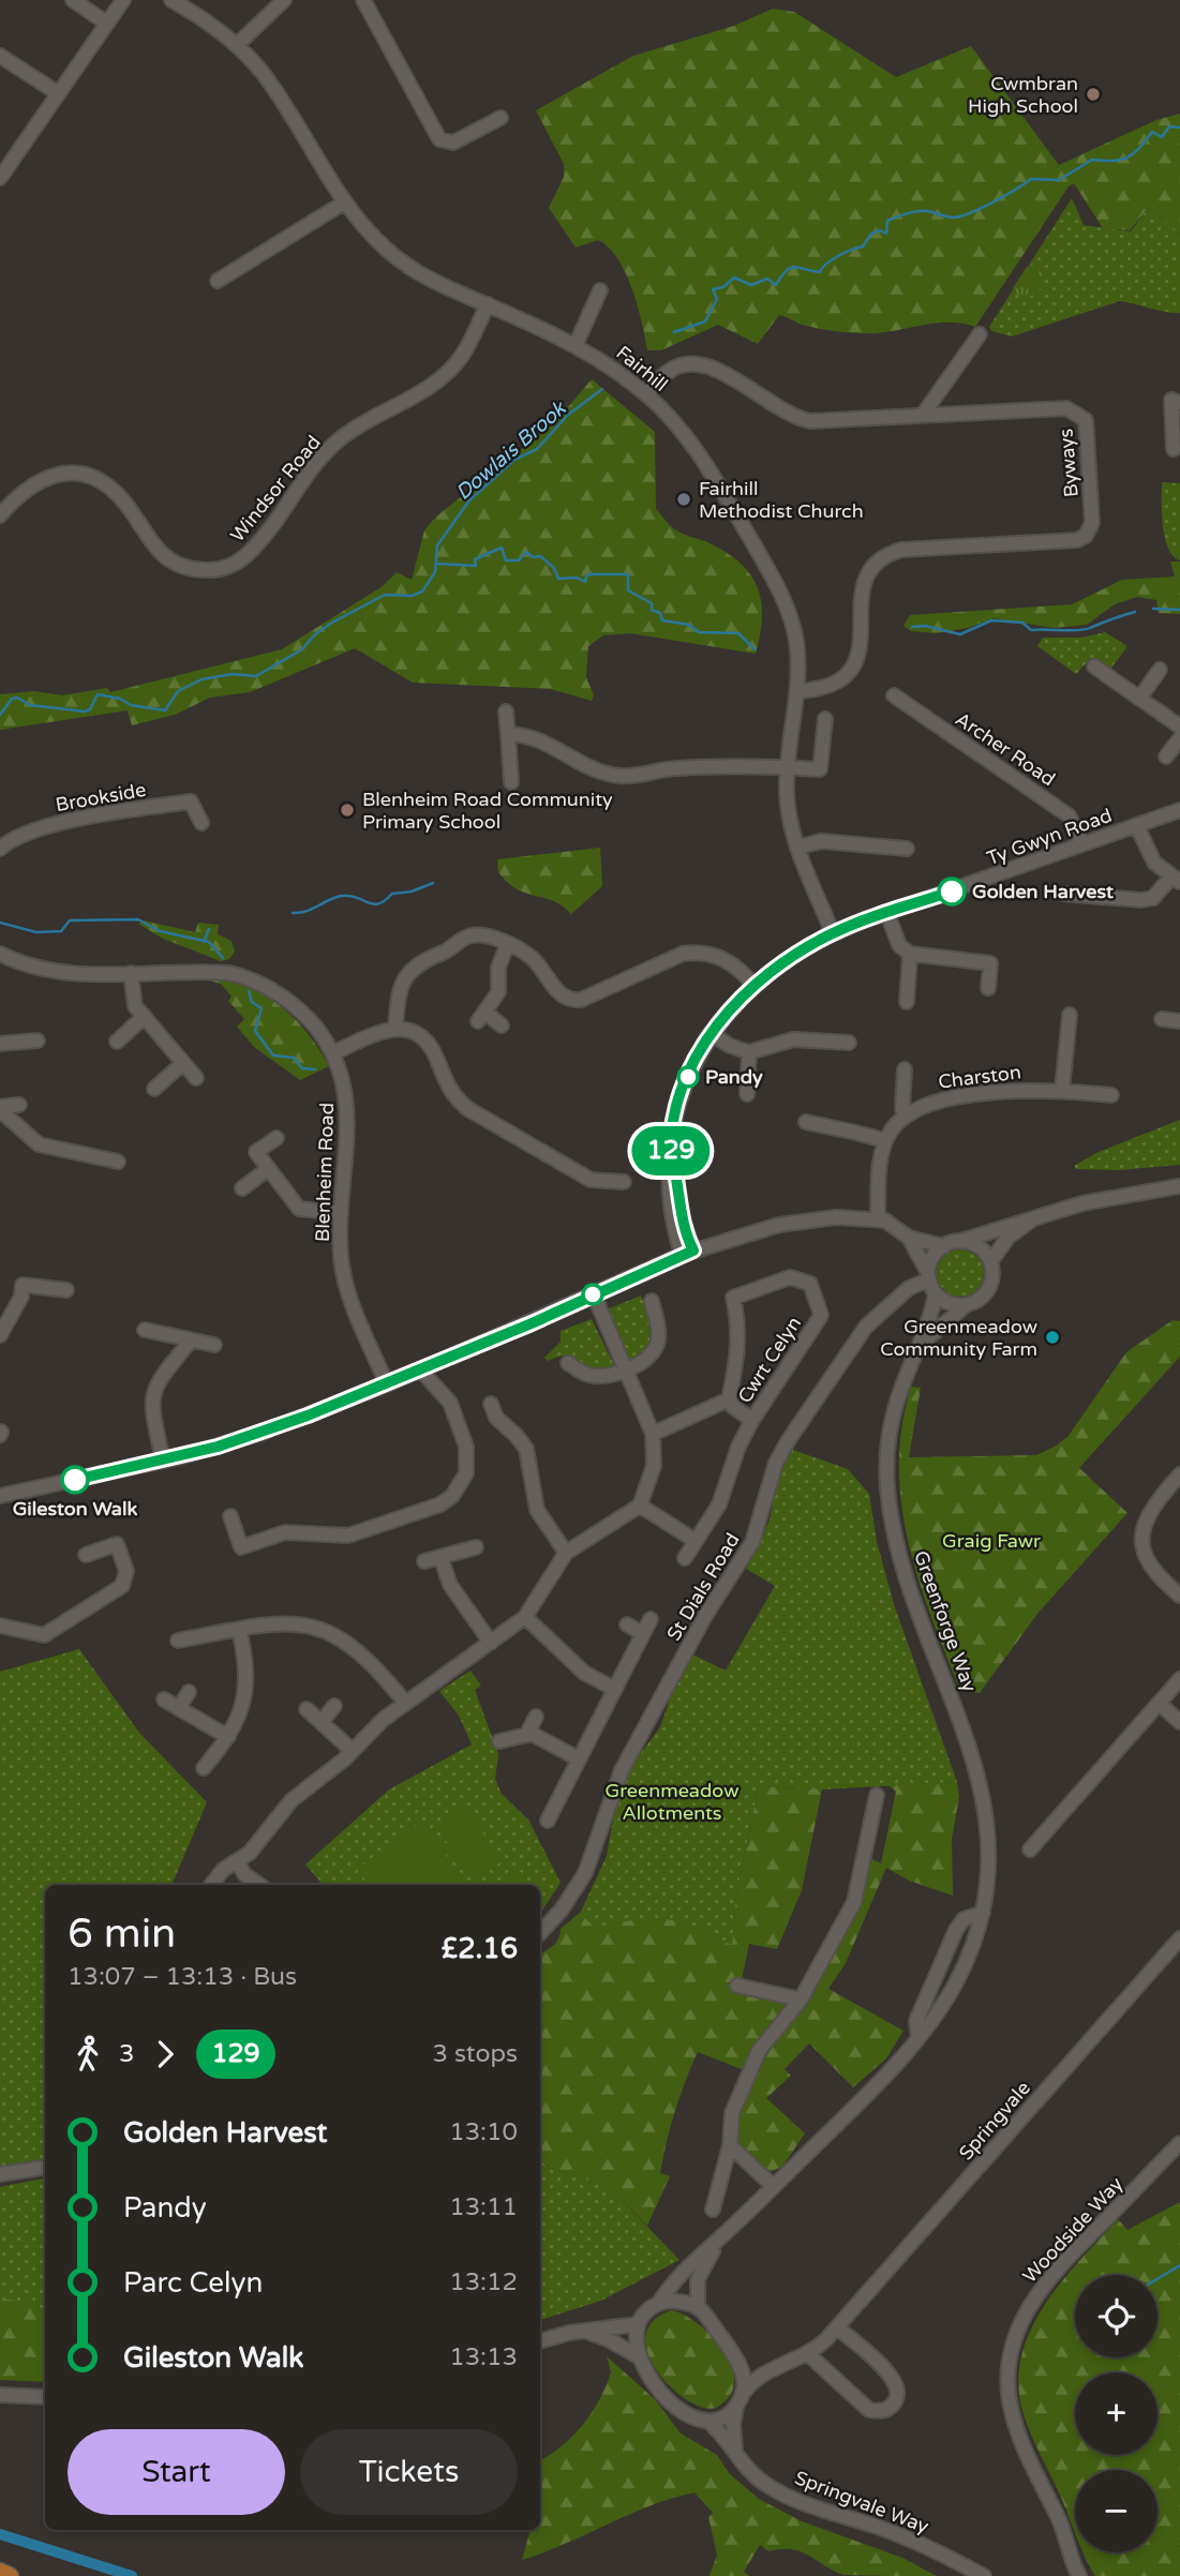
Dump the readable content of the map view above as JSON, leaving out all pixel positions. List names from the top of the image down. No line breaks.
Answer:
{"streets":{"street":["Fairhill","Byways","Windsor Road","Archer Road","Brookside","Ty Gwyn Road","Charston","Blenheim Road","Cwrt Celyn","St Dials Road","Greenforge Way","Springvale","Woodside Way","Springvale Way"]},"crossings":[["Fairhill","Byways"],["Fairhill","Windsor Road"],["Fairhill","Ty Gwyn Road"],["Archer Road","Ty Gwyn Road"],["St Dials Road","Greenforge Way"],["Greenforge Way","Springvale"],["Greenforge Way","Springvale Way"],["Springvale","Springvale Way"]],"water":["Dowlais Brook"],"parks":["Graig Fawr","Greenmeadow Allotments"],"places":["Cwmbran High School","Fairhill Methodist Church","Blenheim Road Community Primary School","Golden Harvest","Pandy","Greenmeadow Community Farm","Gileston Walk"],"lines":["bus line 129"],"page":{"on_map":"129","heading":["6 min","13:07 – 13:13 · Bus","£2.16"],"legs":["3","129","3 stops"],"list":[{"name":"Golden Harvest","value":"13:10"},{"name":"Pandy","value":"13:11"},{"name":"Parc Celyn","value":"13:12"},{"name":"Gileston Walk","value":"13:13"}],"map_buttons":["+","−"],"buttons":["Start","Tickets"]}}
